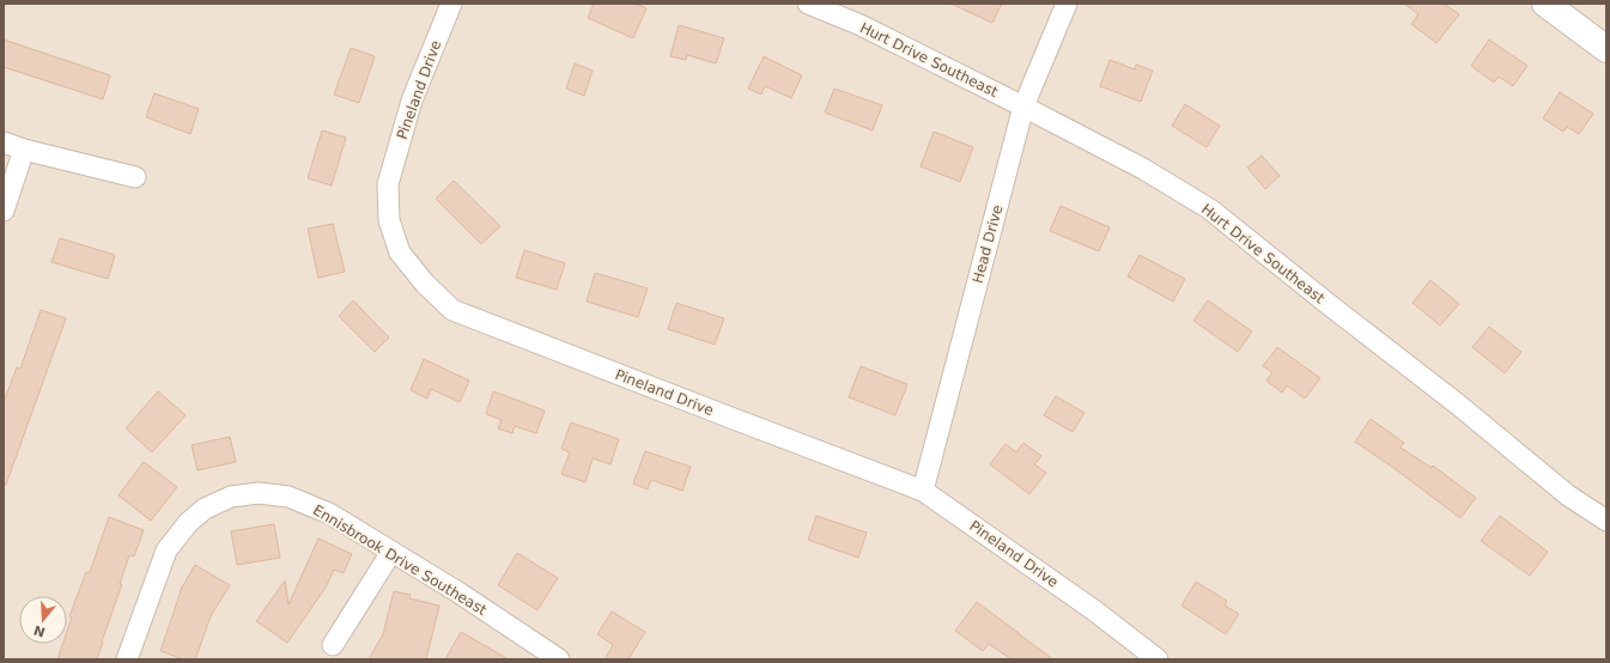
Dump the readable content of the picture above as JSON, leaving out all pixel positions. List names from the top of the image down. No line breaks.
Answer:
{"streets":{"street":["Hurt Drive Southeast","Pineland Drive","Head Drive","Ennisbrook Drive Southeast"]},"crossings":[["Hurt Drive Southeast","Head Drive"],["Pineland Drive","Head Drive"]],"north":"bottom"}
